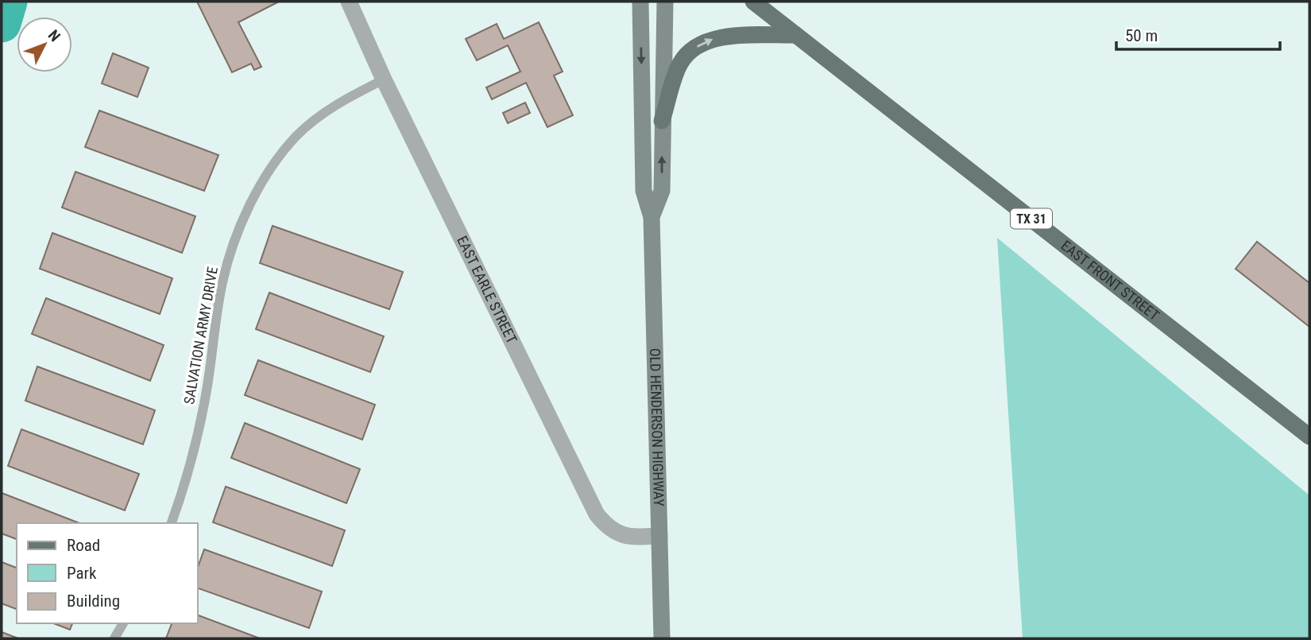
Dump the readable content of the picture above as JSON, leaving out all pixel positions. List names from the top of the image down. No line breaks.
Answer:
{"streets":{"main road":["TX 31","EAST FRONT STREET","OLD HENDERSON HIGHWAY"],"street":["EAST EARLE STREET"],"lane":["SALVATION ARMY DRIVE"]},"crossings":[["EAST EARLE STREET","SALVATION ARMY DRIVE"],["EAST EARLE STREET","OLD HENDERSON HIGHWAY"]],"legend":["Road","Park","Building"],"scale_bar":"50 m","north":"top right"}
